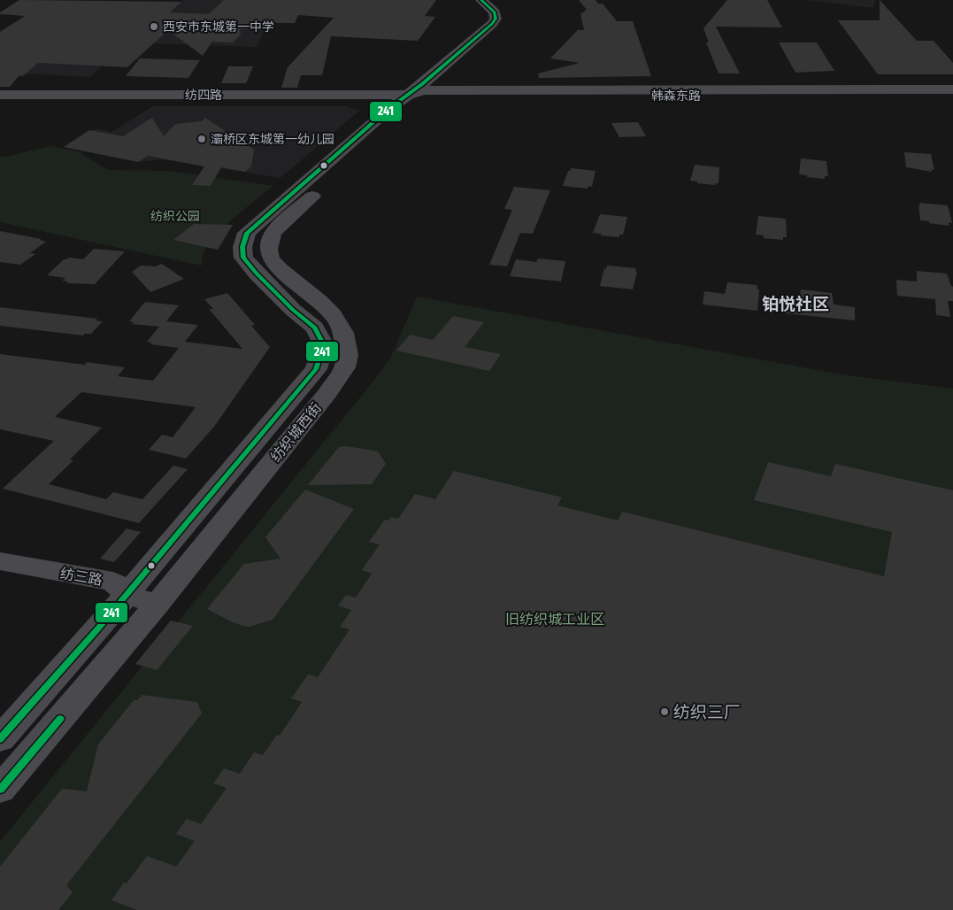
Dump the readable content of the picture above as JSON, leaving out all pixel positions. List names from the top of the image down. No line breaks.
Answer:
{"streets":{"main road":["纺四路","韩森东路","纺织城西街","纺三路"]},"crossings":[["纺四路","韩森东路"],["纺四路","纺织城西街"],["韩森东路","纺织城西街"],["纺织城西街","纺三路"]],"districts":["铂悦社区"],"parks":["纺织公园","旧纺织城工业区"],"places":["西安市东城第一中学","灞桥区东城第一幼儿园","纺织三厂"],"lines":["transit line 241"]}
